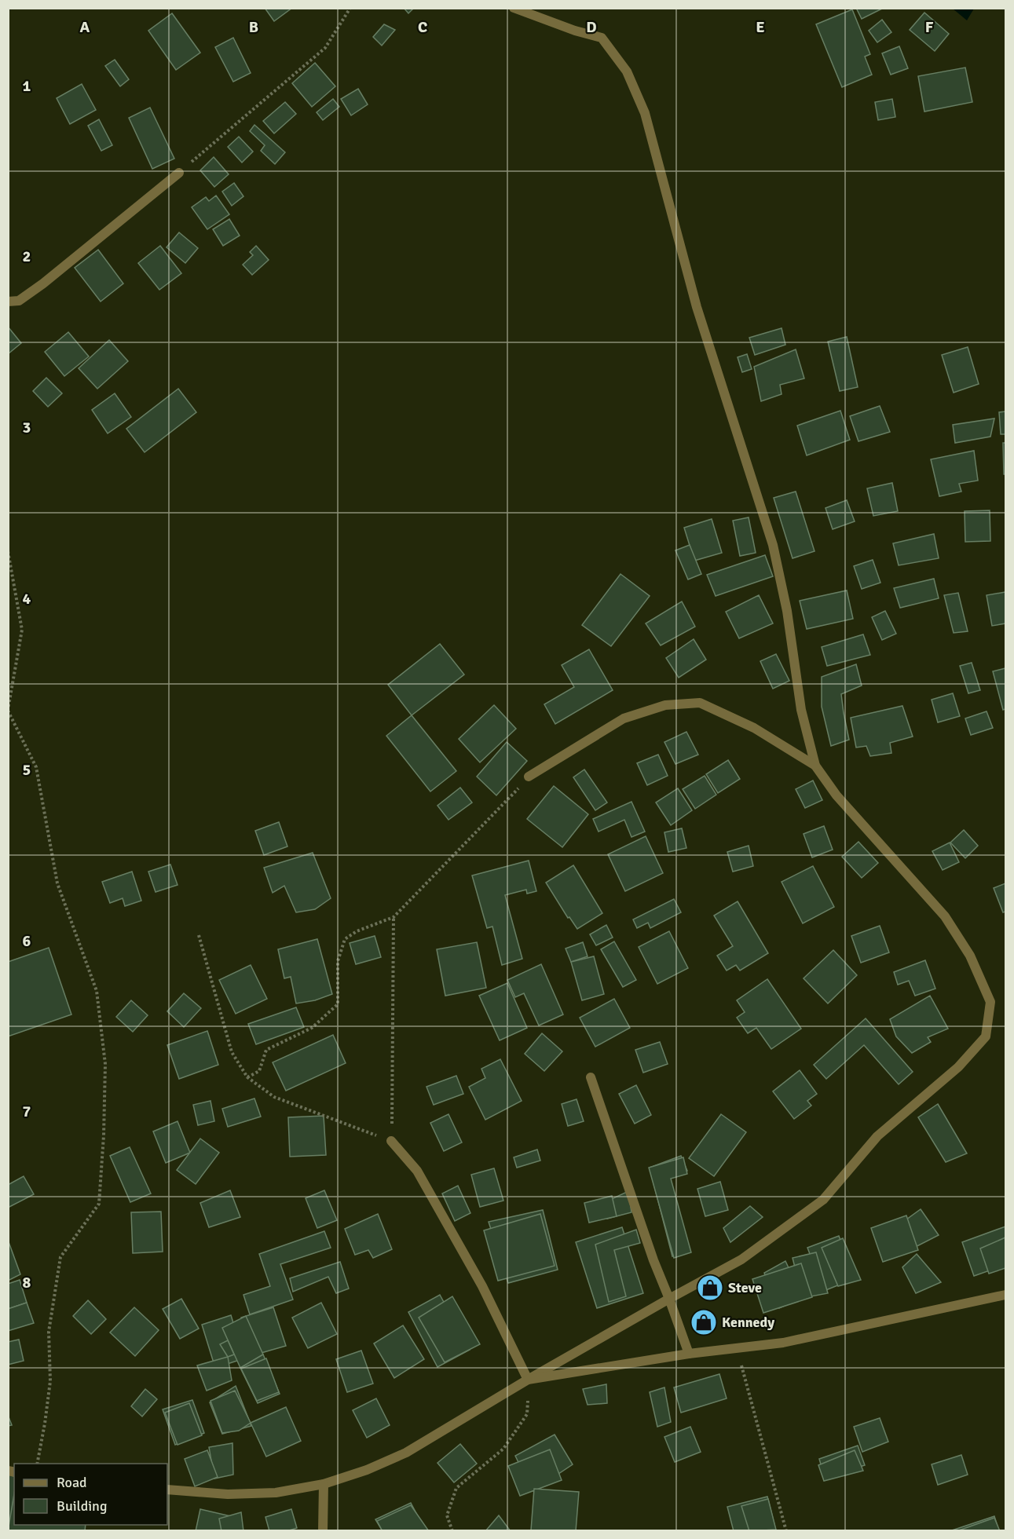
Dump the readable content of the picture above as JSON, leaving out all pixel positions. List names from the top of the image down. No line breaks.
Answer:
{"places":{"shop":["Steve","Kennedy"]},"legend":["Road","Building"],"grid":{"columns":["A","B","C","D","E","F"],"rows":["1","2","3","4","5","6","7","8"]}}
